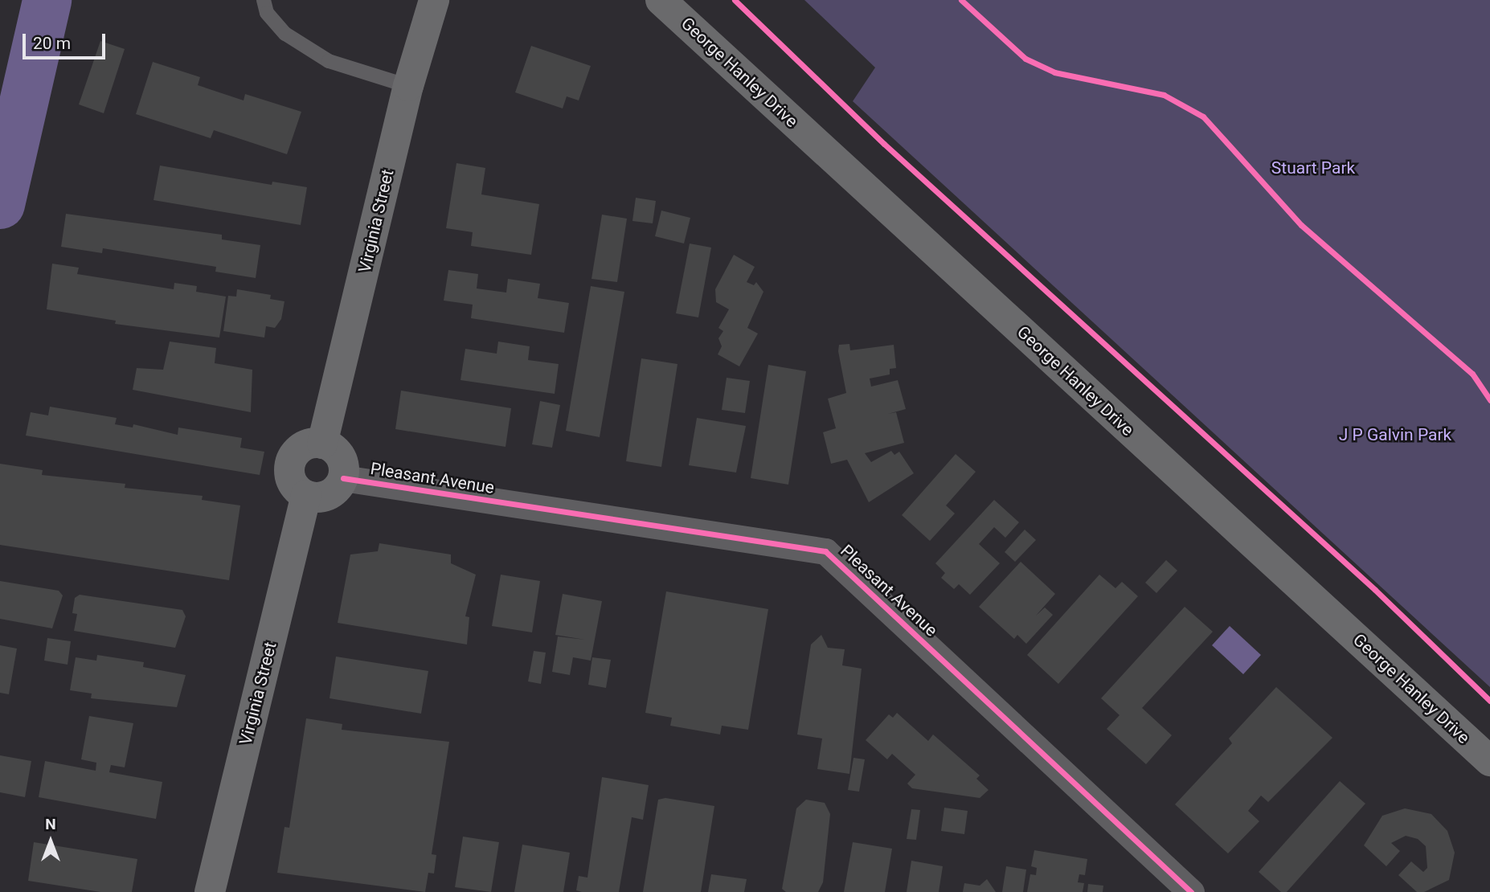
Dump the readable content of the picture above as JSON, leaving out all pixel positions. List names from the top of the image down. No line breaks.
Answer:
{"streets":{"main road":["George Hanley Drive","Virginia Street"],"street":["Pleasant Avenue"]},"crossings":[["Virginia Street","Pleasant Avenue"]],"parks":["Stuart Park","J P Galvin Park"],"scale_bar":"20 m","north":"top"}
